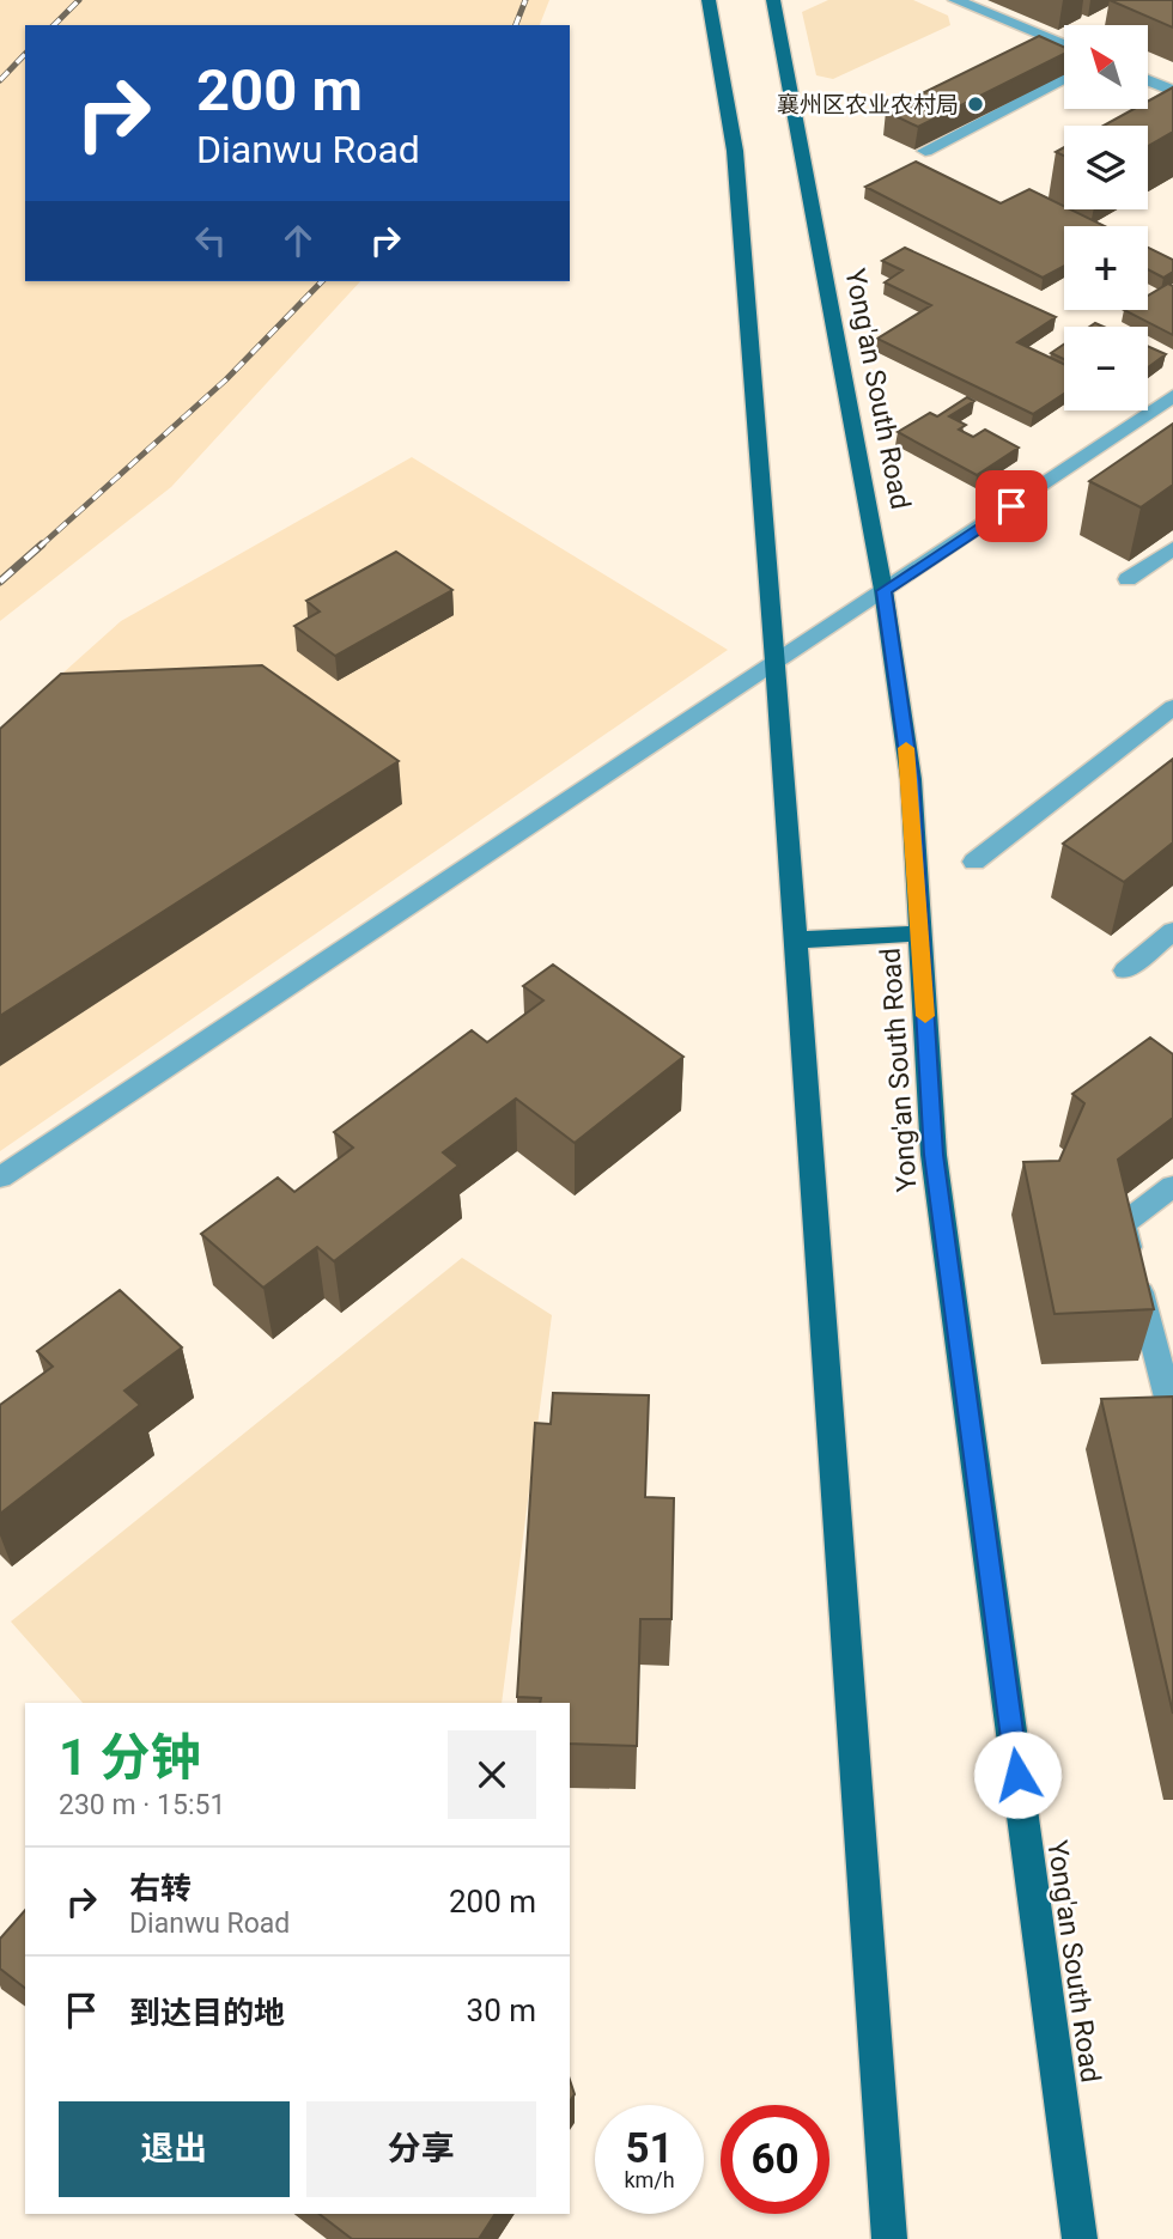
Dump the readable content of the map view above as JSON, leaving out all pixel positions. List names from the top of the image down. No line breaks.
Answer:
{"streets":{"main road":["Yong'an South Road"]},"places":["襄州区农业农村局"],"north":"top left","page":{"map_buttons":["+","−"],"turn":["200 m","Dianwu Road"],"heading":["1 分钟","230 m · 15:51"],"list":[{"name":"右转","note":"Dianwu Road","value":"200 m"},{"name":"到达目的地","value":"30 m"}],"buttons":["退出","分享"],"speed":"51 km/h","limit":"60"}}
